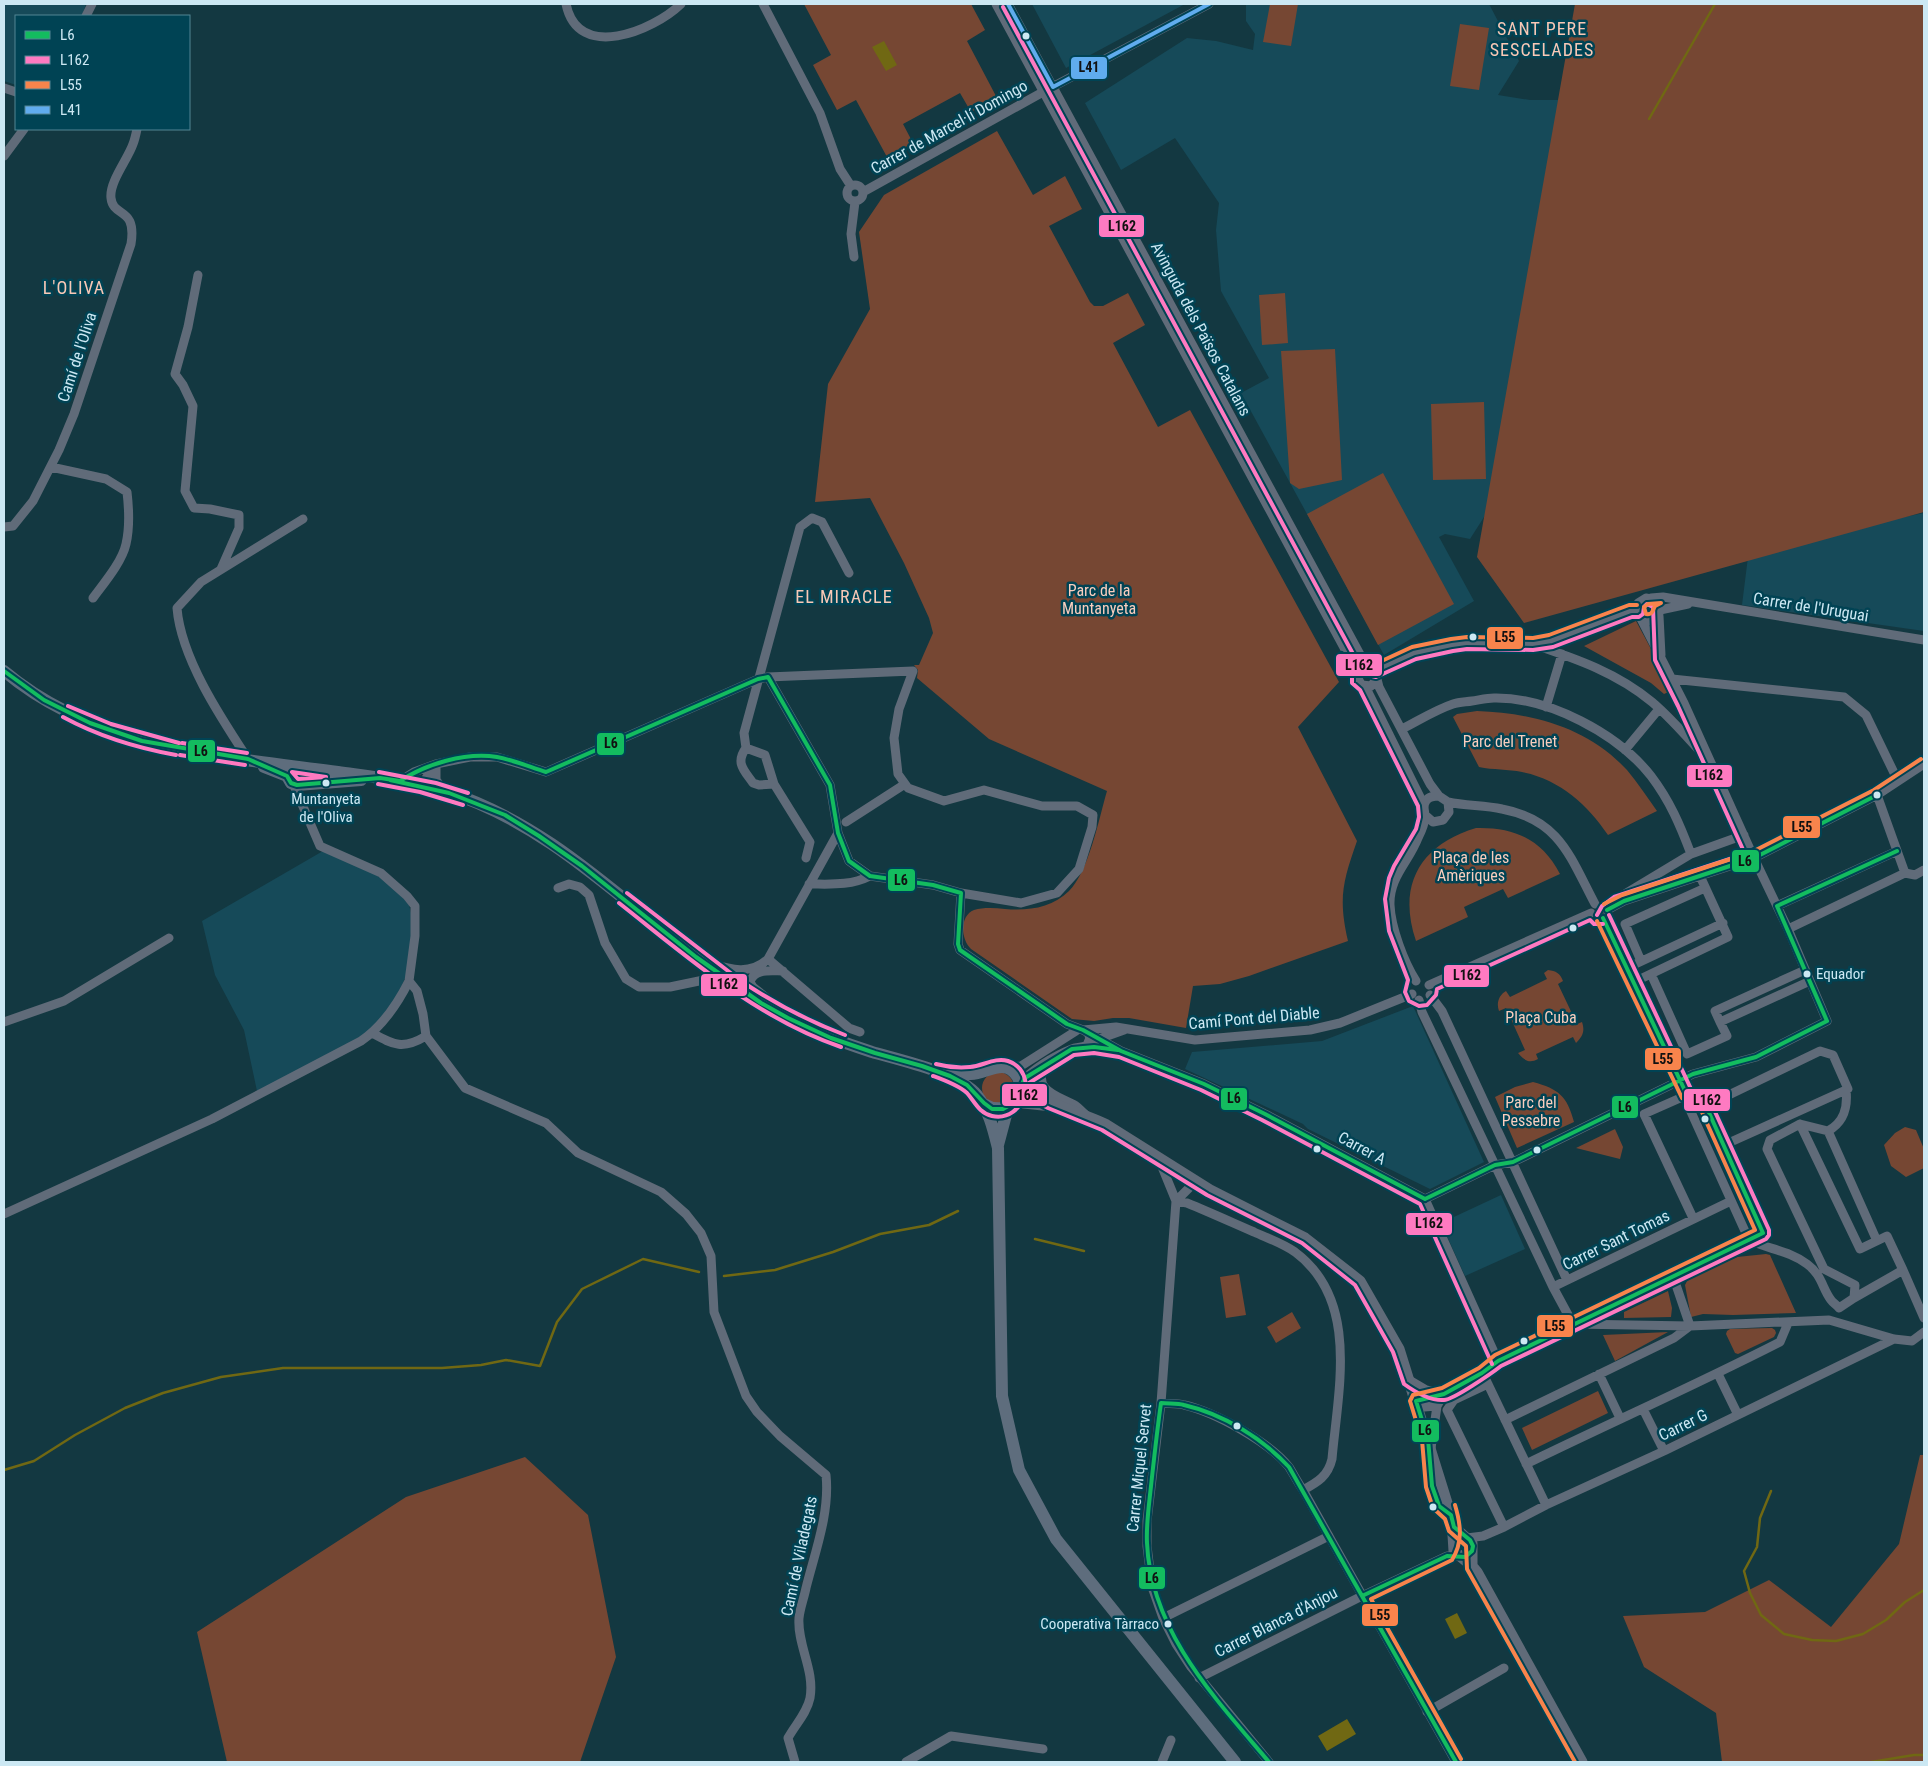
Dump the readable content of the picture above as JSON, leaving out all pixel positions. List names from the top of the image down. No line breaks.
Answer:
{"streets":{"street":["Carrer de Marcel·lí Domingo","Avinguda dels Països Catalans","Camí de l'Oliva","Carrer de l'Uruguai","Camí Pont del Diable","Carrer A","Carrer Sant Tomas","Carrer G","Carrer Miquel Servet","Camí de Viladegats","Carrer Blanca d'Anjou"]},"crossings":[["Carrer de Marcel·lí Domingo","Avinguda dels Països Catalans"],["Camí Pont del Diable","Carrer A"],["Carrer Miquel Servet","Carrer Blanca d'Anjou"]],"districts":["SANT PERE SESCELADES","L'OLIVA","EL MIRACLE"],"parks":["Parc de la Muntanyeta","Parc del Trenet","Plaça de les Amèriques","Plaça Cuba","Parc del Pessebre"],"places":["Muntanyeta de l'Oliva","Equador","Cooperativa Tàrraco"],"lines":["transit line L41","transit line L162","transit line L55","transit line L6"],"legend":["L6","L162","L55","L41"]}
